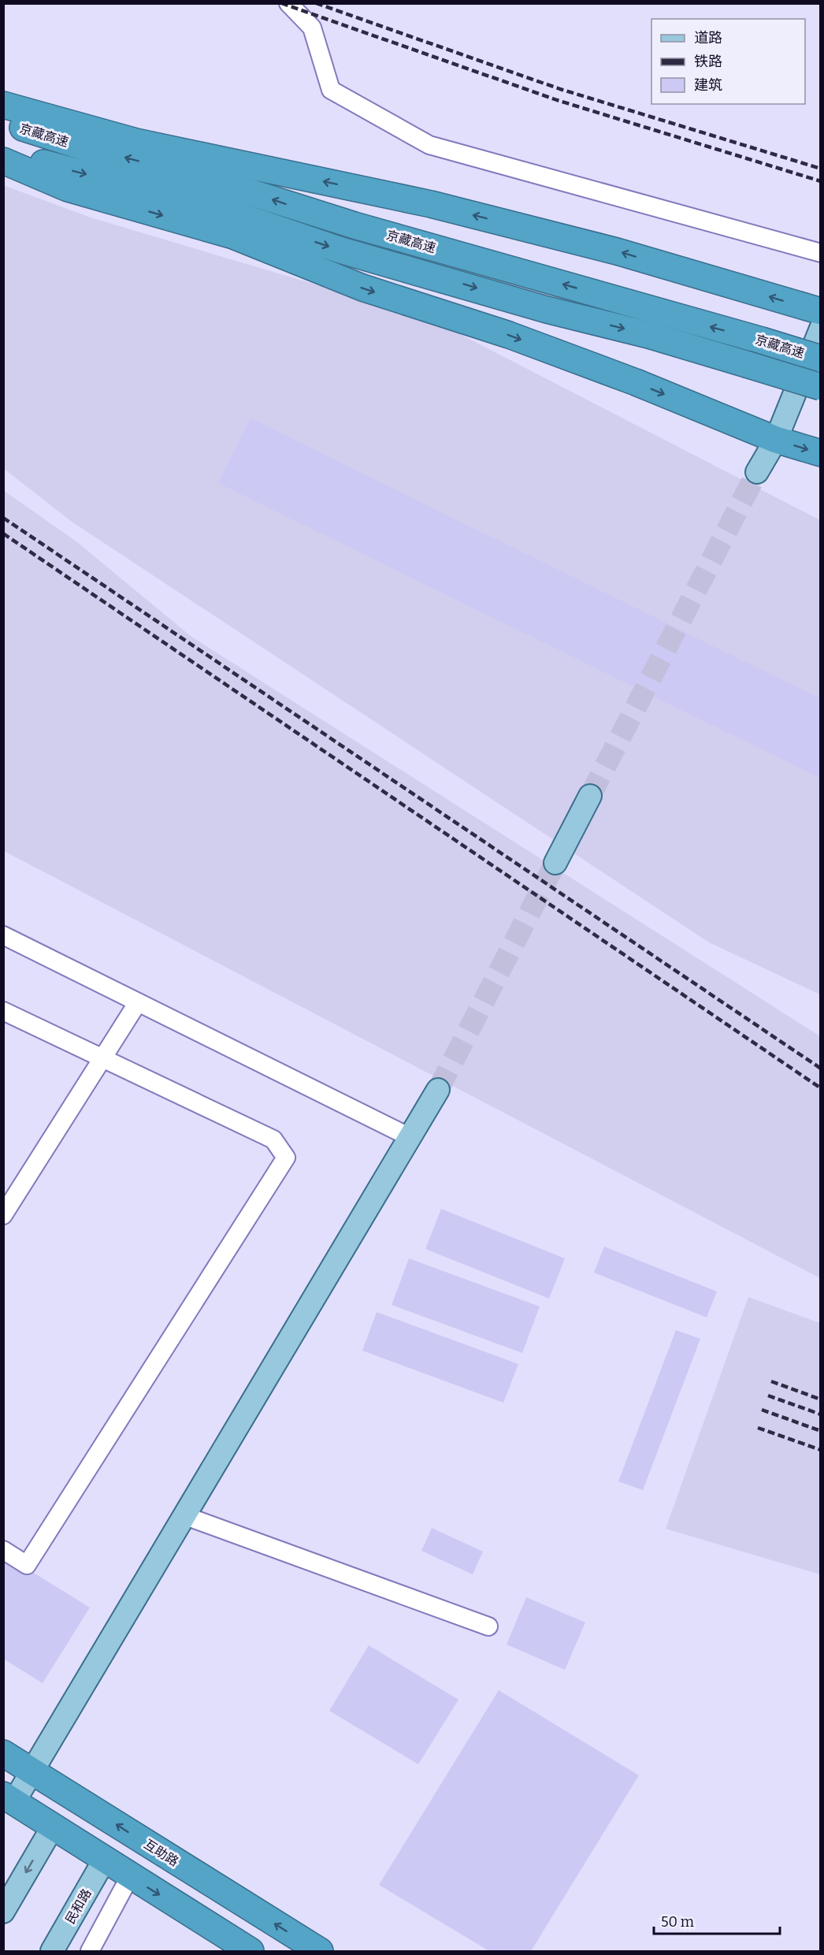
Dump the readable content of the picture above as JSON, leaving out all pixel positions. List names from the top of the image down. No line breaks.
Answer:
{"streets":{"highway":["京藏高速","互助路"],"main road":["民和路"]},"legend":["道路","铁路","建筑"],"scale_bar":"50 m"}
